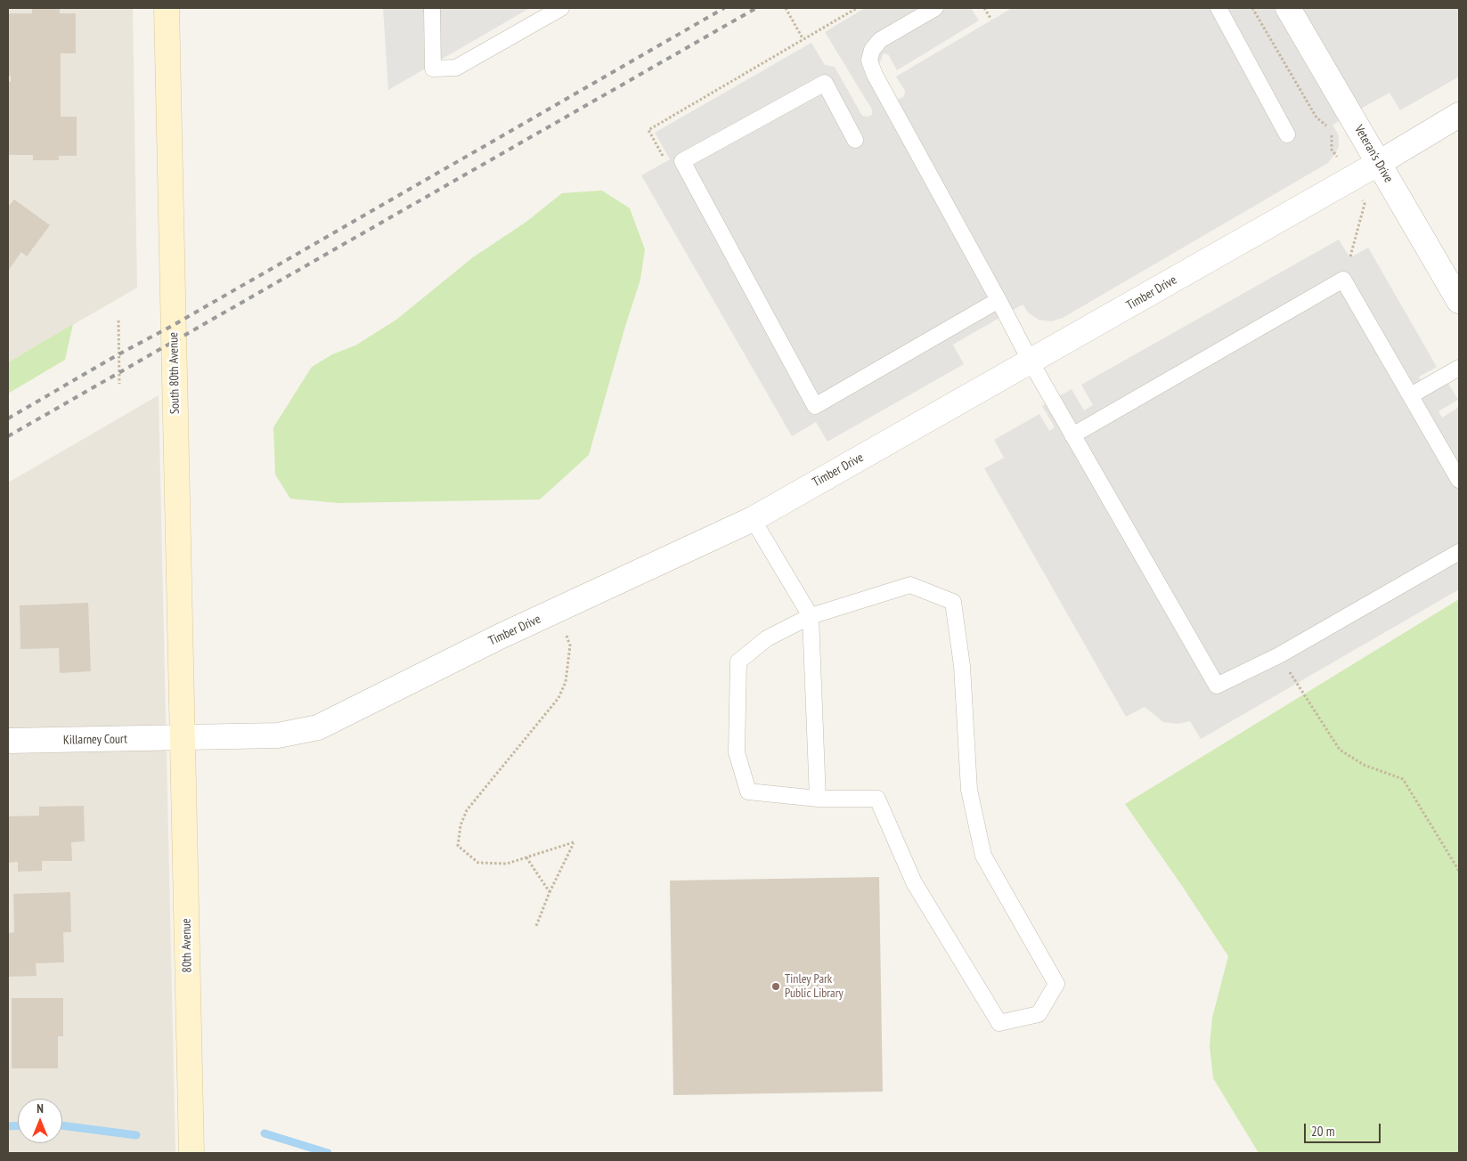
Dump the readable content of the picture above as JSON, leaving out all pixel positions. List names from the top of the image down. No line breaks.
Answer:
{"streets":{"street":["Veteran's Drive","Timber Drive","South 80th Avenue","Killarney Court","80th Avenue"]},"crossings":[["Veteran's Drive","Timber Drive"],["Timber Drive","South 80th Avenue"],["Timber Drive","Killarney Court"],["Timber Drive","80th Avenue"],["South 80th Avenue","Killarney Court"],["South 80th Avenue","80th Avenue"],["Killarney Court","80th Avenue"]],"places":["Tinley Park Public Library"],"scale_bar":"20 m","north":"top"}
